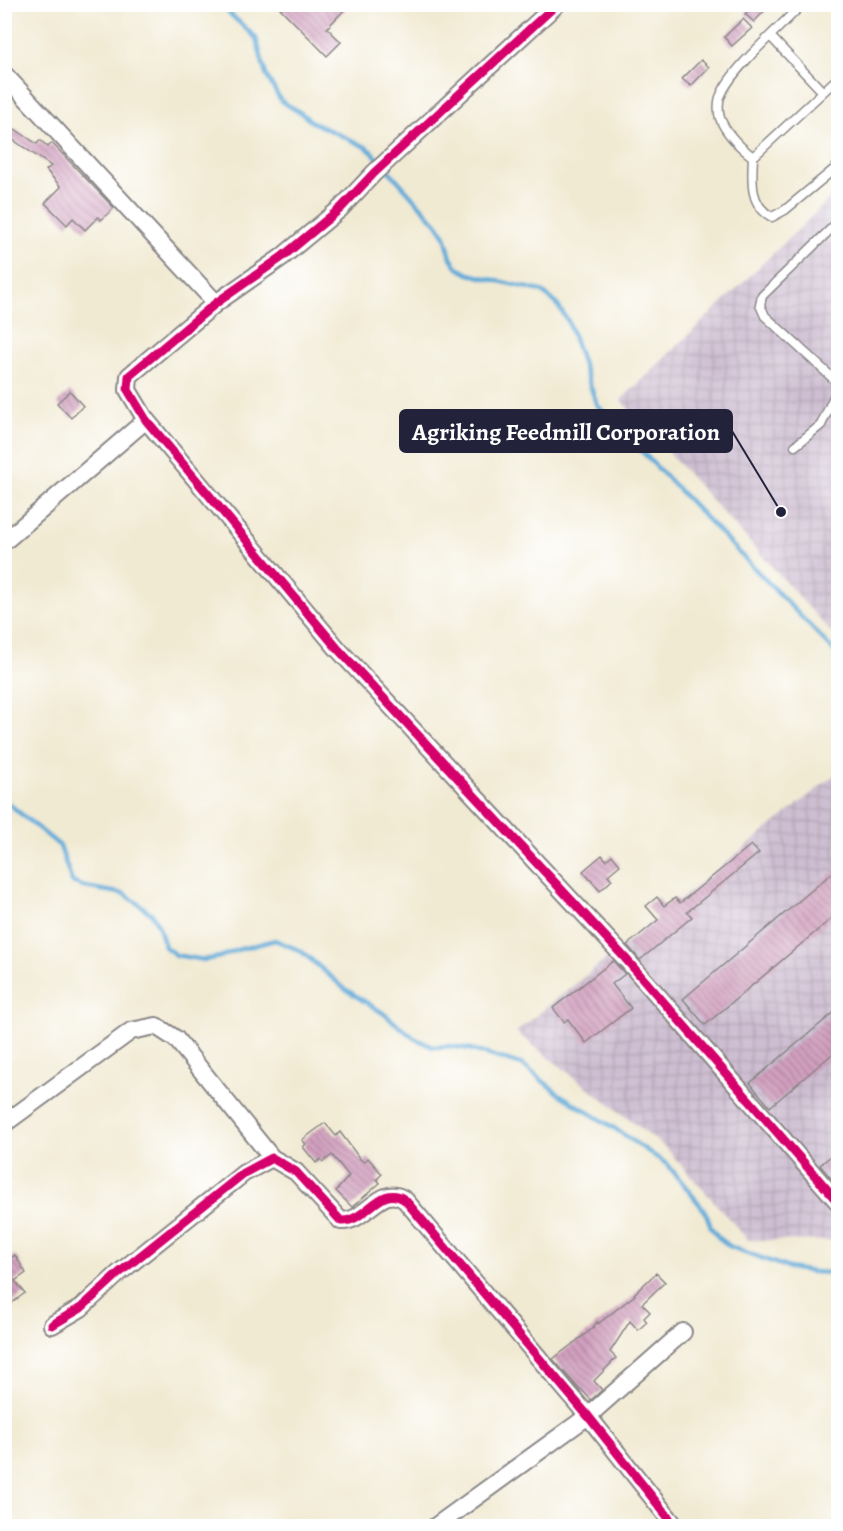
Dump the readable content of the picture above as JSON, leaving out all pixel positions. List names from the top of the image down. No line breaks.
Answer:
{"places":["Agriking Feedmill Corporation"]}
